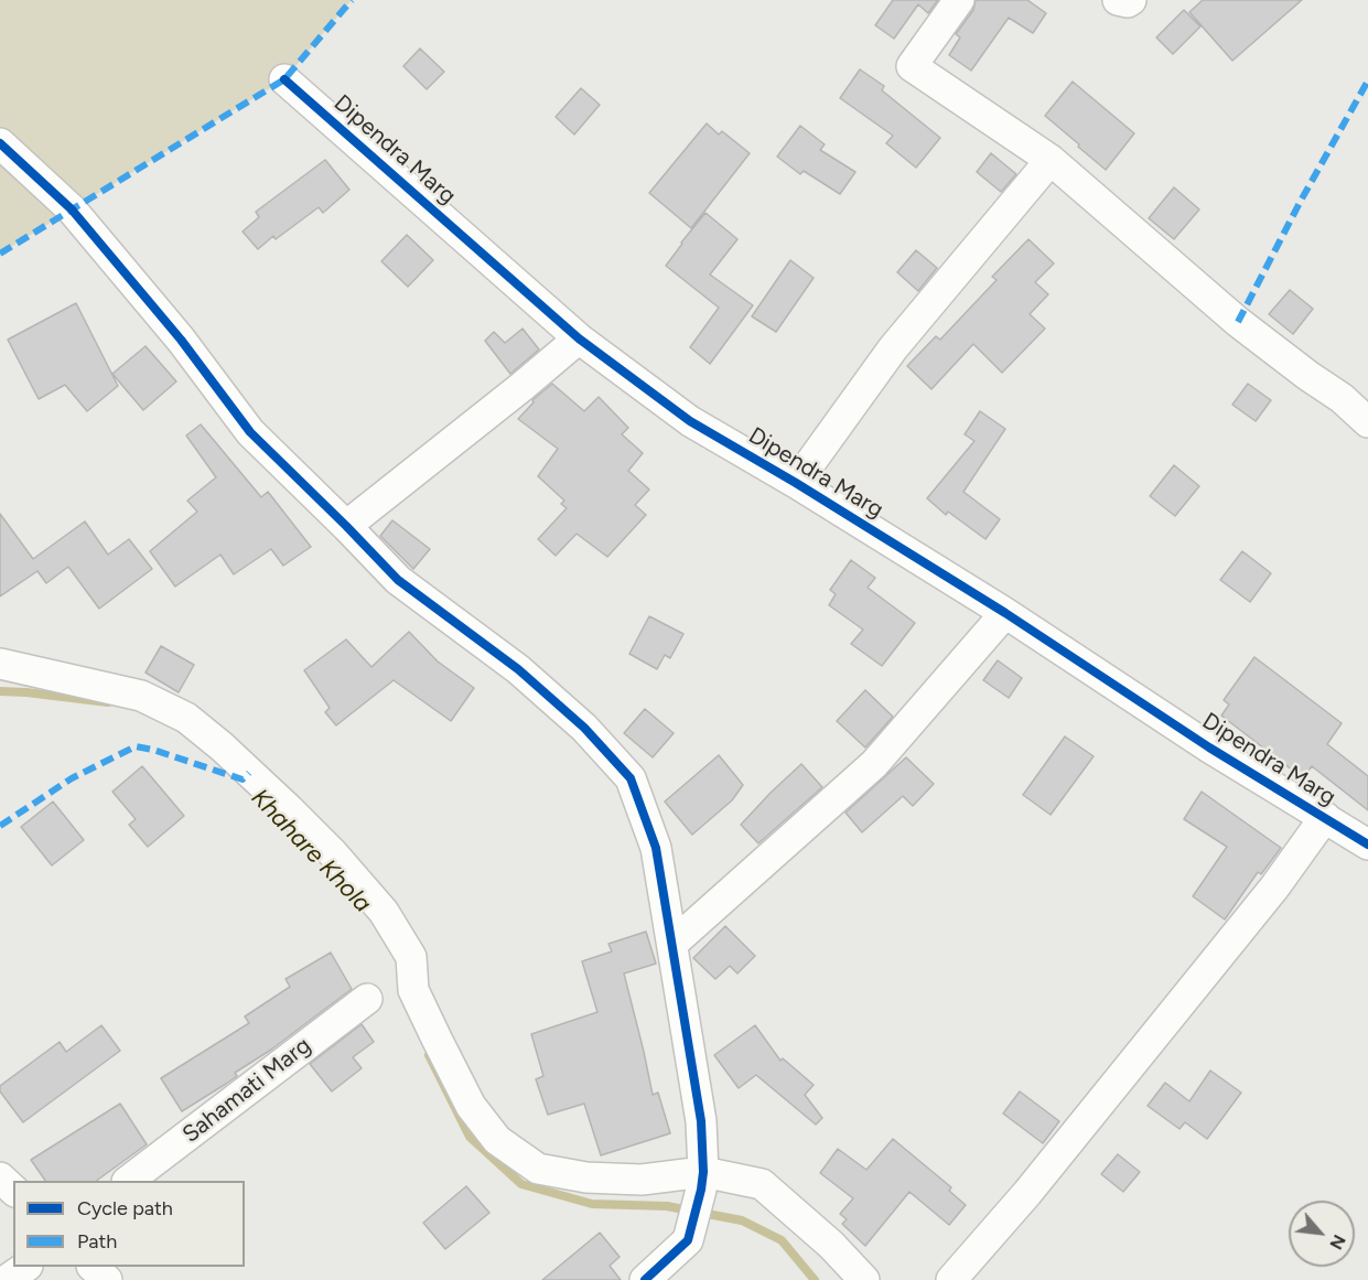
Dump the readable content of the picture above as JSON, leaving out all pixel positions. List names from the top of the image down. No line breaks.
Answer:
{"streets":{"street":["Dipendra Marg","Sahamati Marg"]},"water":["Khahare Khola"],"legend":["Cycle path","Path"],"north":"bottom right"}
